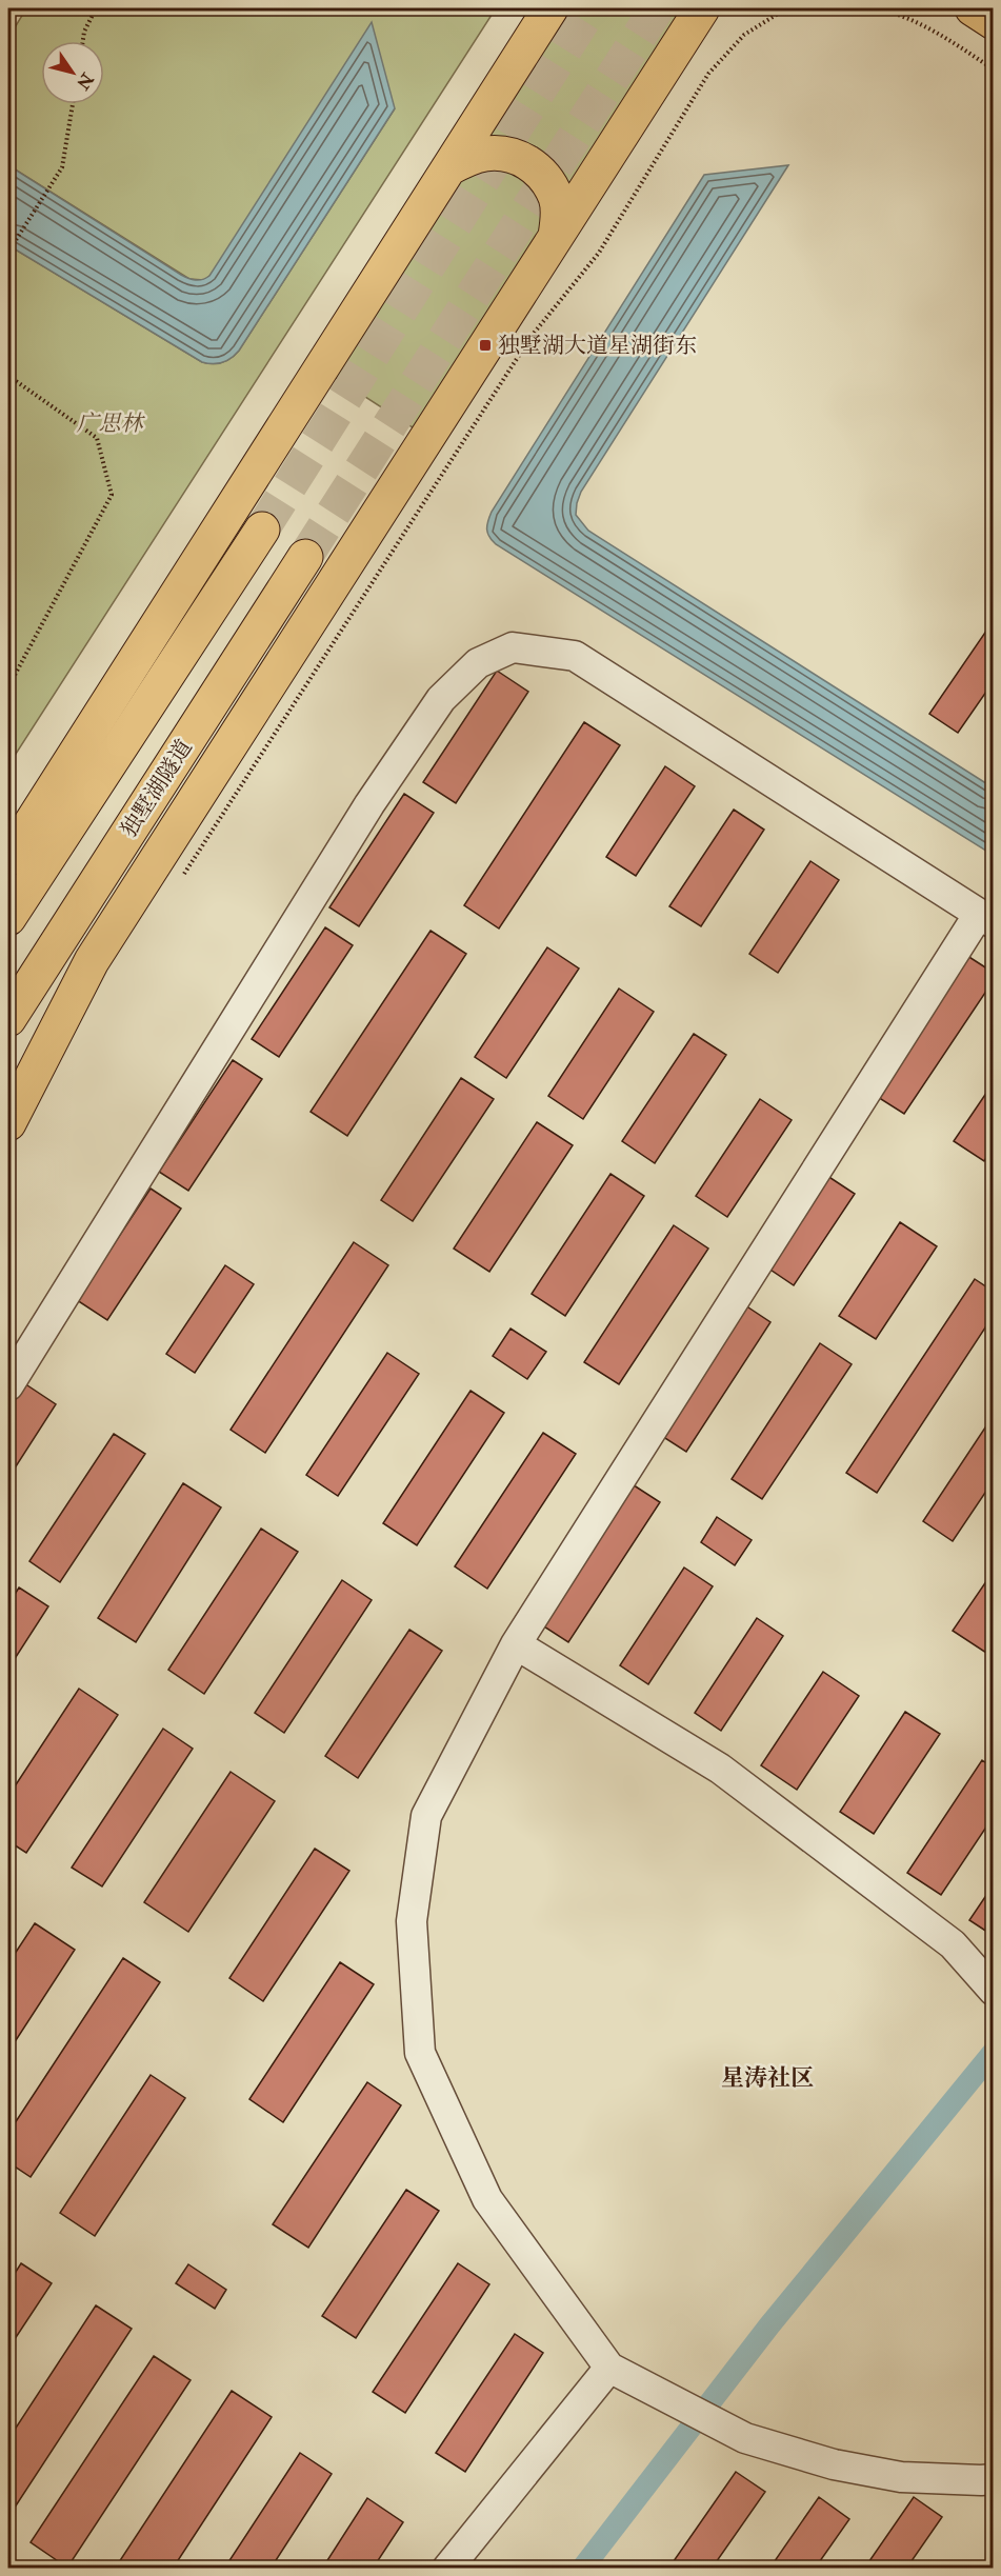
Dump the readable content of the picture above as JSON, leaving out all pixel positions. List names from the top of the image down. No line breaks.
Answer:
{"streets":{"main road":["独墅湖隧道"]},"districts":["星涛社区"],"parks":["广思林"],"places":{"transit":["独墅湖大道星湖街东"]},"north":"bottom right"}
